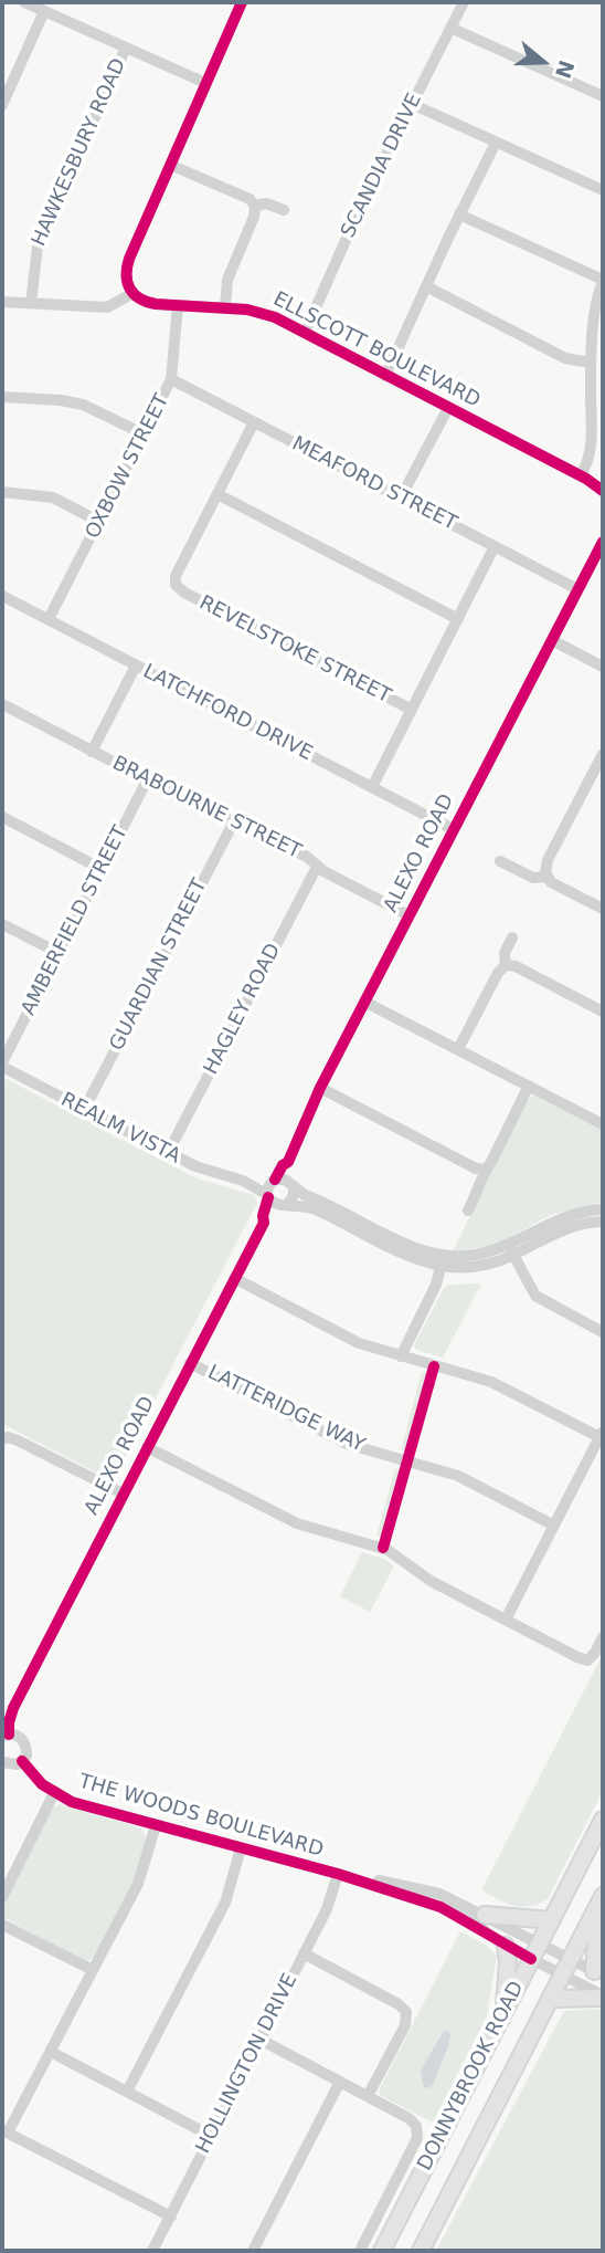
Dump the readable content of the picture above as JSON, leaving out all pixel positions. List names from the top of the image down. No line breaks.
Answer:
{"streets":{"main road":["DONNYBROOK ROAD"],"street":["HAWKESBURY ROAD","SCANDIA DRIVE","ELLSCOTT BOULEVARD","OXBOW STREET","MEAFORD STREET","REVELSTOKE STREET","LATCHFORD DRIVE","BRABOURNE STREET","ALEXO ROAD","AMBERFIELD STREET","GUARDIAN STREET","HAGLEY ROAD","REALM VISTA","LATTERIDGE WAY","THE WOODS BOULEVARD","HOLLINGTON DRIVE"]},"crossings":[["SCANDIA DRIVE","ELLSCOTT BOULEVARD"],["ELLSCOTT BOULEVARD","OXBOW STREET"],["OXBOW STREET","MEAFORD STREET"],["OXBOW STREET","LATCHFORD DRIVE"],["MEAFORD STREET","REVELSTOKE STREET"],["MEAFORD STREET","ALEXO ROAD"],["LATCHFORD DRIVE","ALEXO ROAD"],["BRABOURNE STREET","ALEXO ROAD"],["BRABOURNE STREET","AMBERFIELD STREET"],["BRABOURNE STREET","GUARDIAN STREET"],["BRABOURNE STREET","HAGLEY ROAD"],["ALEXO ROAD","REALM VISTA"],["ALEXO ROAD","LATTERIDGE WAY"],["ALEXO ROAD","THE WOODS BOULEVARD"],["AMBERFIELD STREET","REALM VISTA"],["GUARDIAN STREET","REALM VISTA"],["HAGLEY ROAD","REALM VISTA"],["THE WOODS BOULEVARD","HOLLINGTON DRIVE"],["THE WOODS BOULEVARD","DONNYBROOK ROAD"]],"north":"right"}
